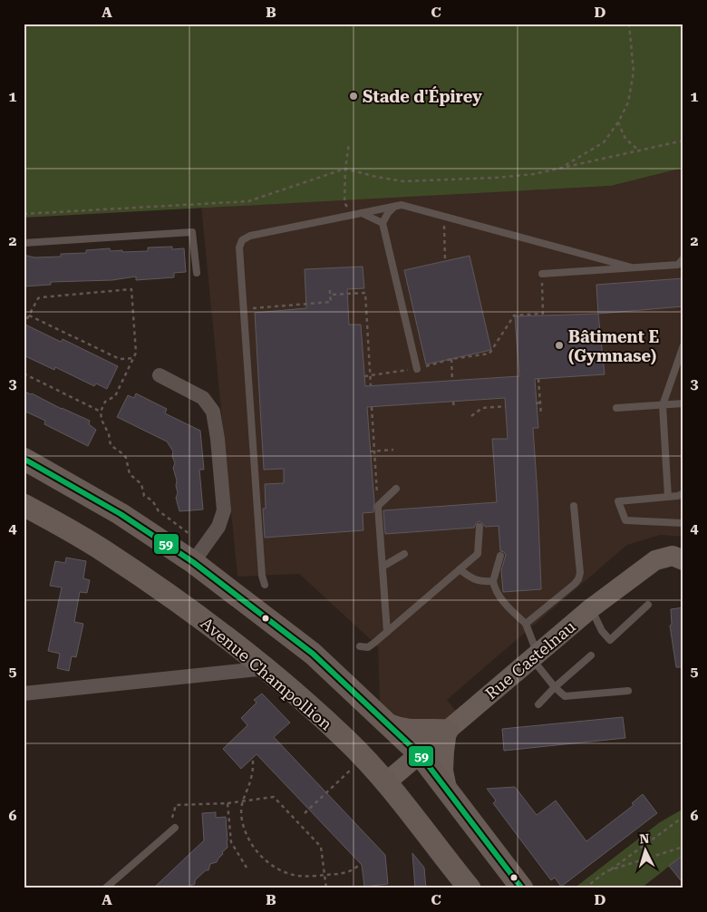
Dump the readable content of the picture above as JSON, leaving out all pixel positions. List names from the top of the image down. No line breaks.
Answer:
{"streets":{"main road":["Avenue Champollion"],"street":["Rue Castelnau"]},"crossings":[["Rue Castelnau","Avenue Champollion"]],"places":["Stade d'Épirey","Bâtiment E (Gymnase)"],"lines":["transit line 59"],"north":"top","grid":{"columns":["A","B","C","D"],"rows":["1","2","3","4","5","6"]}}
